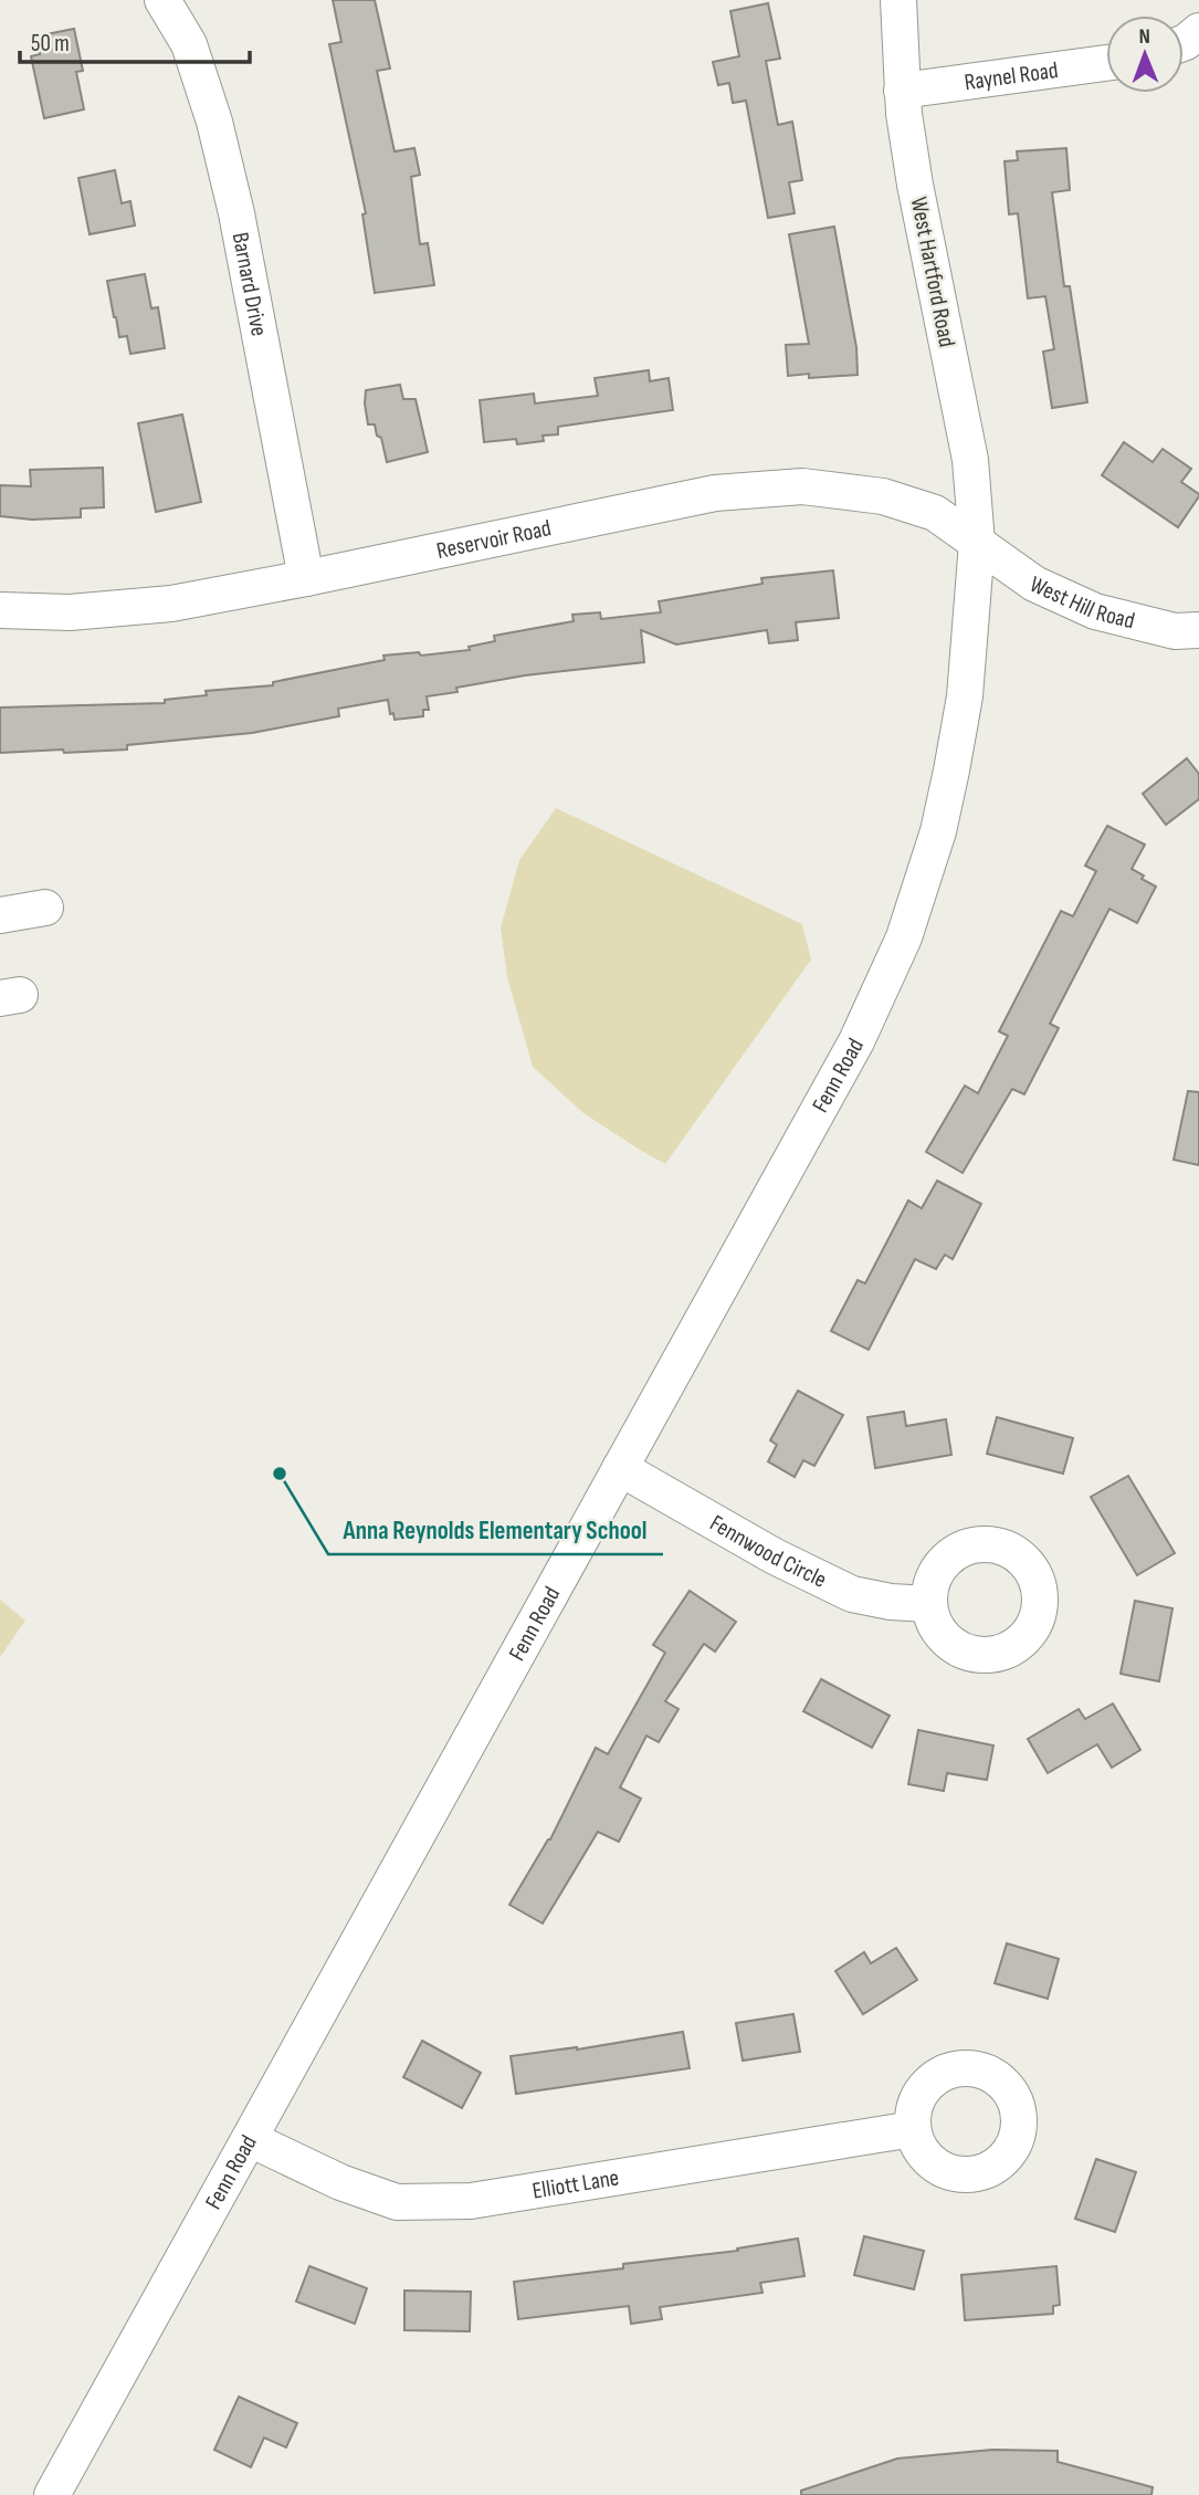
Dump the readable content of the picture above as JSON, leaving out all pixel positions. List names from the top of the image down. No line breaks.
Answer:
{"streets":{"street":["Raynel Road","West Hartford Road","Barnard Drive","Reservoir Road","West Hill Road","Fenn Road","Fennwood Circle","Elliott Lane"]},"crossings":[["Raynel Road","West Hartford Road"],["West Hartford Road","Reservoir Road"],["West Hartford Road","West Hill Road"],["West Hartford Road","Fenn Road"],["Barnard Drive","Reservoir Road"],["Reservoir Road","West Hill Road"],["Reservoir Road","Fenn Road"],["West Hill Road","Fenn Road"],["Fenn Road","Fennwood Circle"],["Fenn Road","Elliott Lane"]],"places":["Anna Reynolds Elementary School"],"scale_bar":"50 m","north":"top"}
